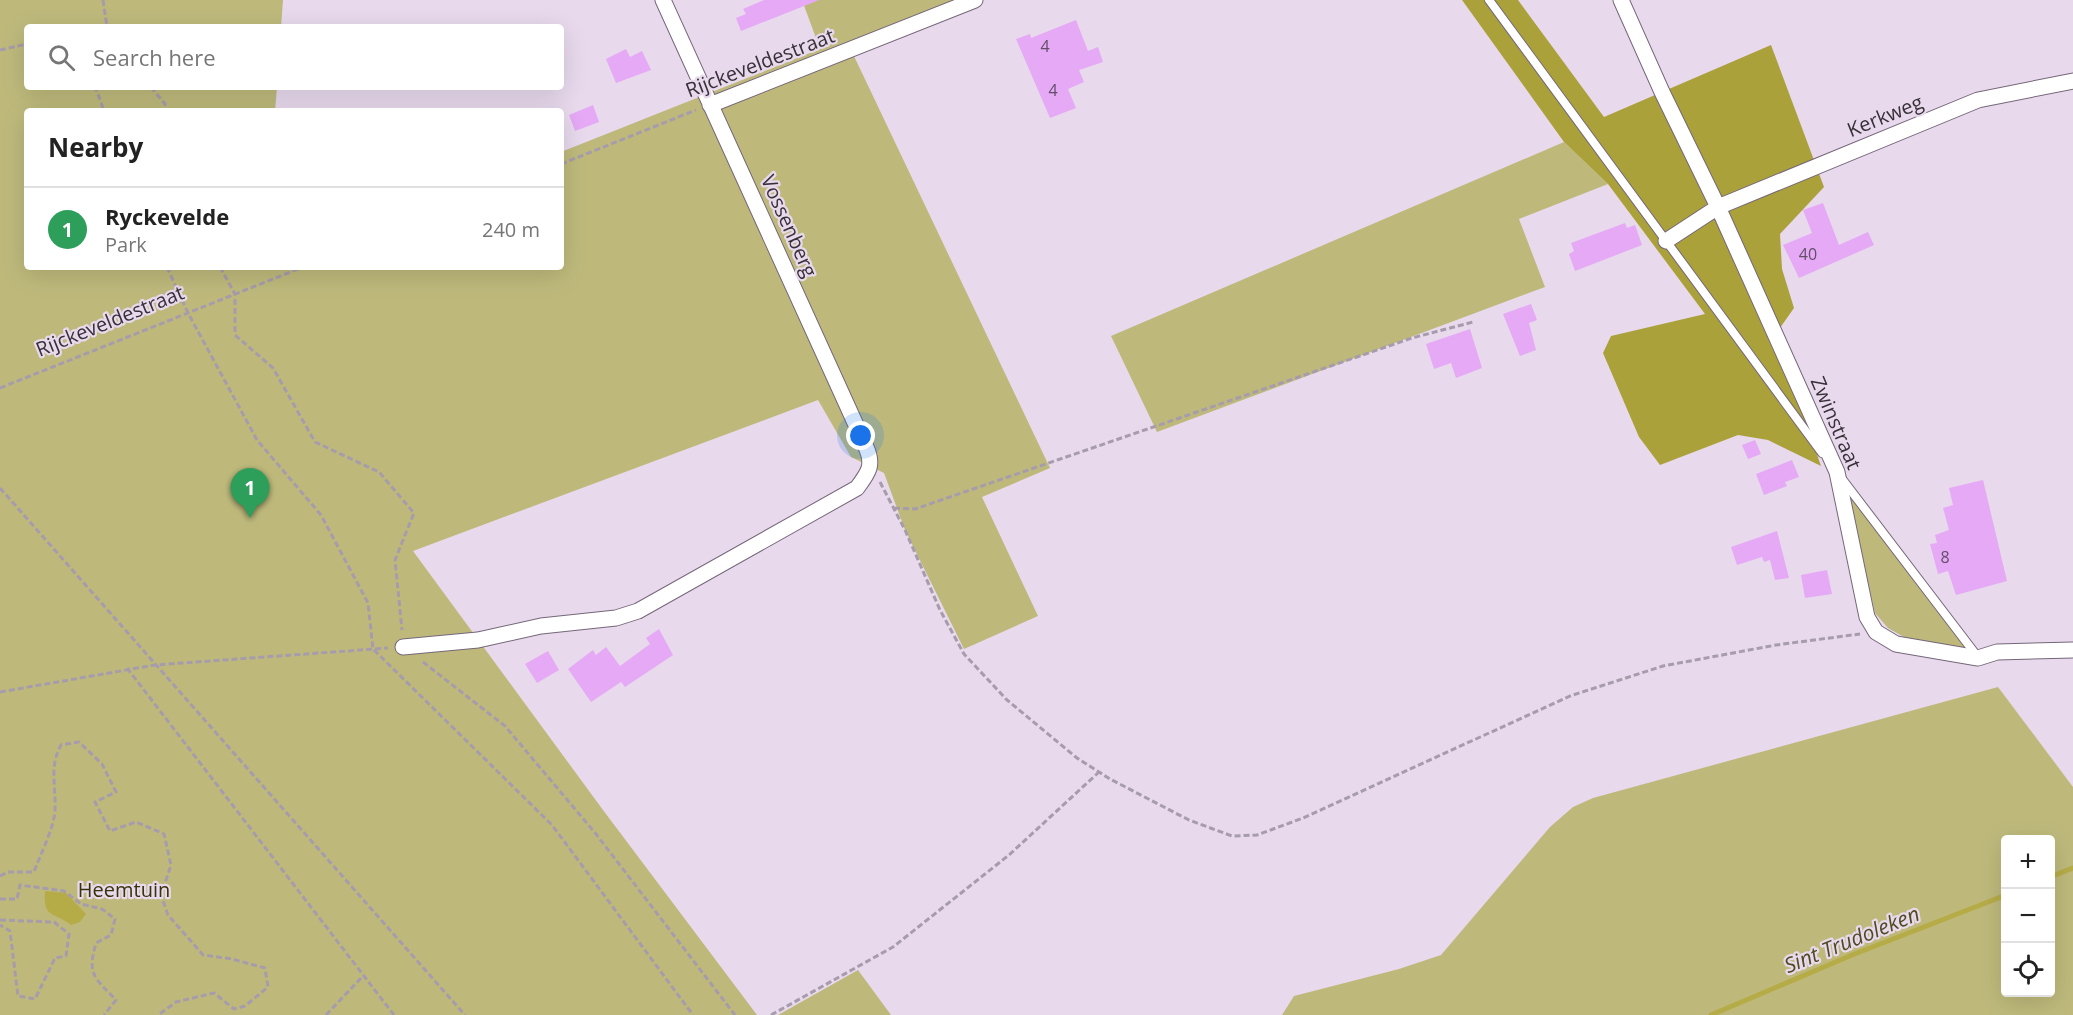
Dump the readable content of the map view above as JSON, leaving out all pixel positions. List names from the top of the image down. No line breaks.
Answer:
{"streets":{"street":["Rijckeveldestraat","Kerkweg","Vossenberg","Zwinstraat"]},"crossings":[["Rijckeveldestraat","Vossenberg"],["Kerkweg","Zwinstraat"]],"water":["Sint Trudoleken"],"parks":["Heemtuin"],"house_numbers":["4","4","40","8"],"page":{"search":"Search here","heading":"Nearby","list":[{"mark":"1","name":"Ryckevelde","note":"Park","value":"240 m"}],"pins":"1","map_buttons":["+","−"]}}
